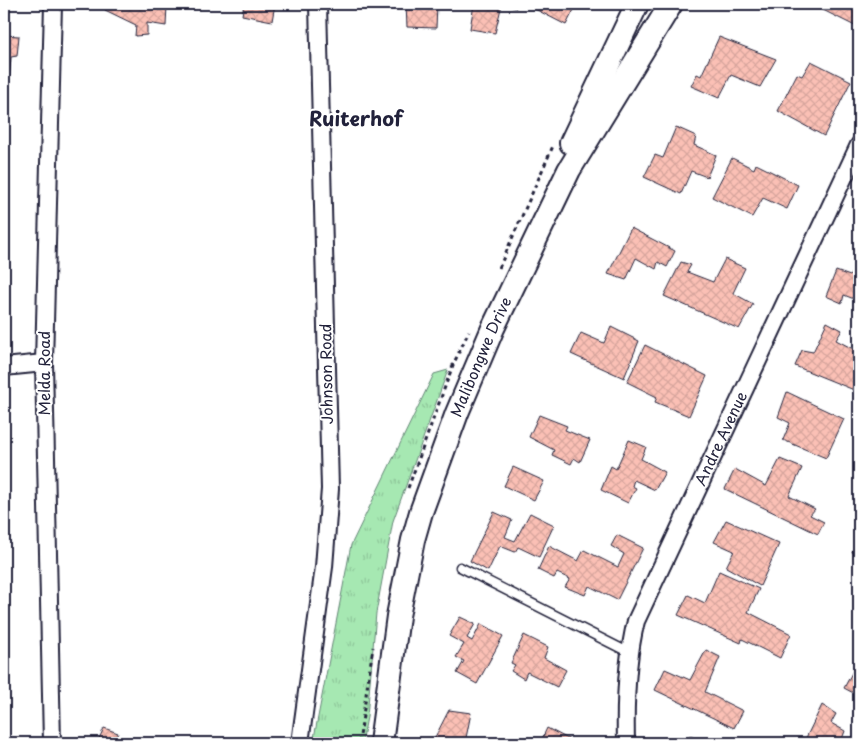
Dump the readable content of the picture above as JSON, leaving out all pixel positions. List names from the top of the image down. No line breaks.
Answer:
{"streets":{"main road":["Malibongwe Drive"],"street":["Melda Road","Johnson Road","Andre Avenue"]},"districts":["Ruiterhof"]}
